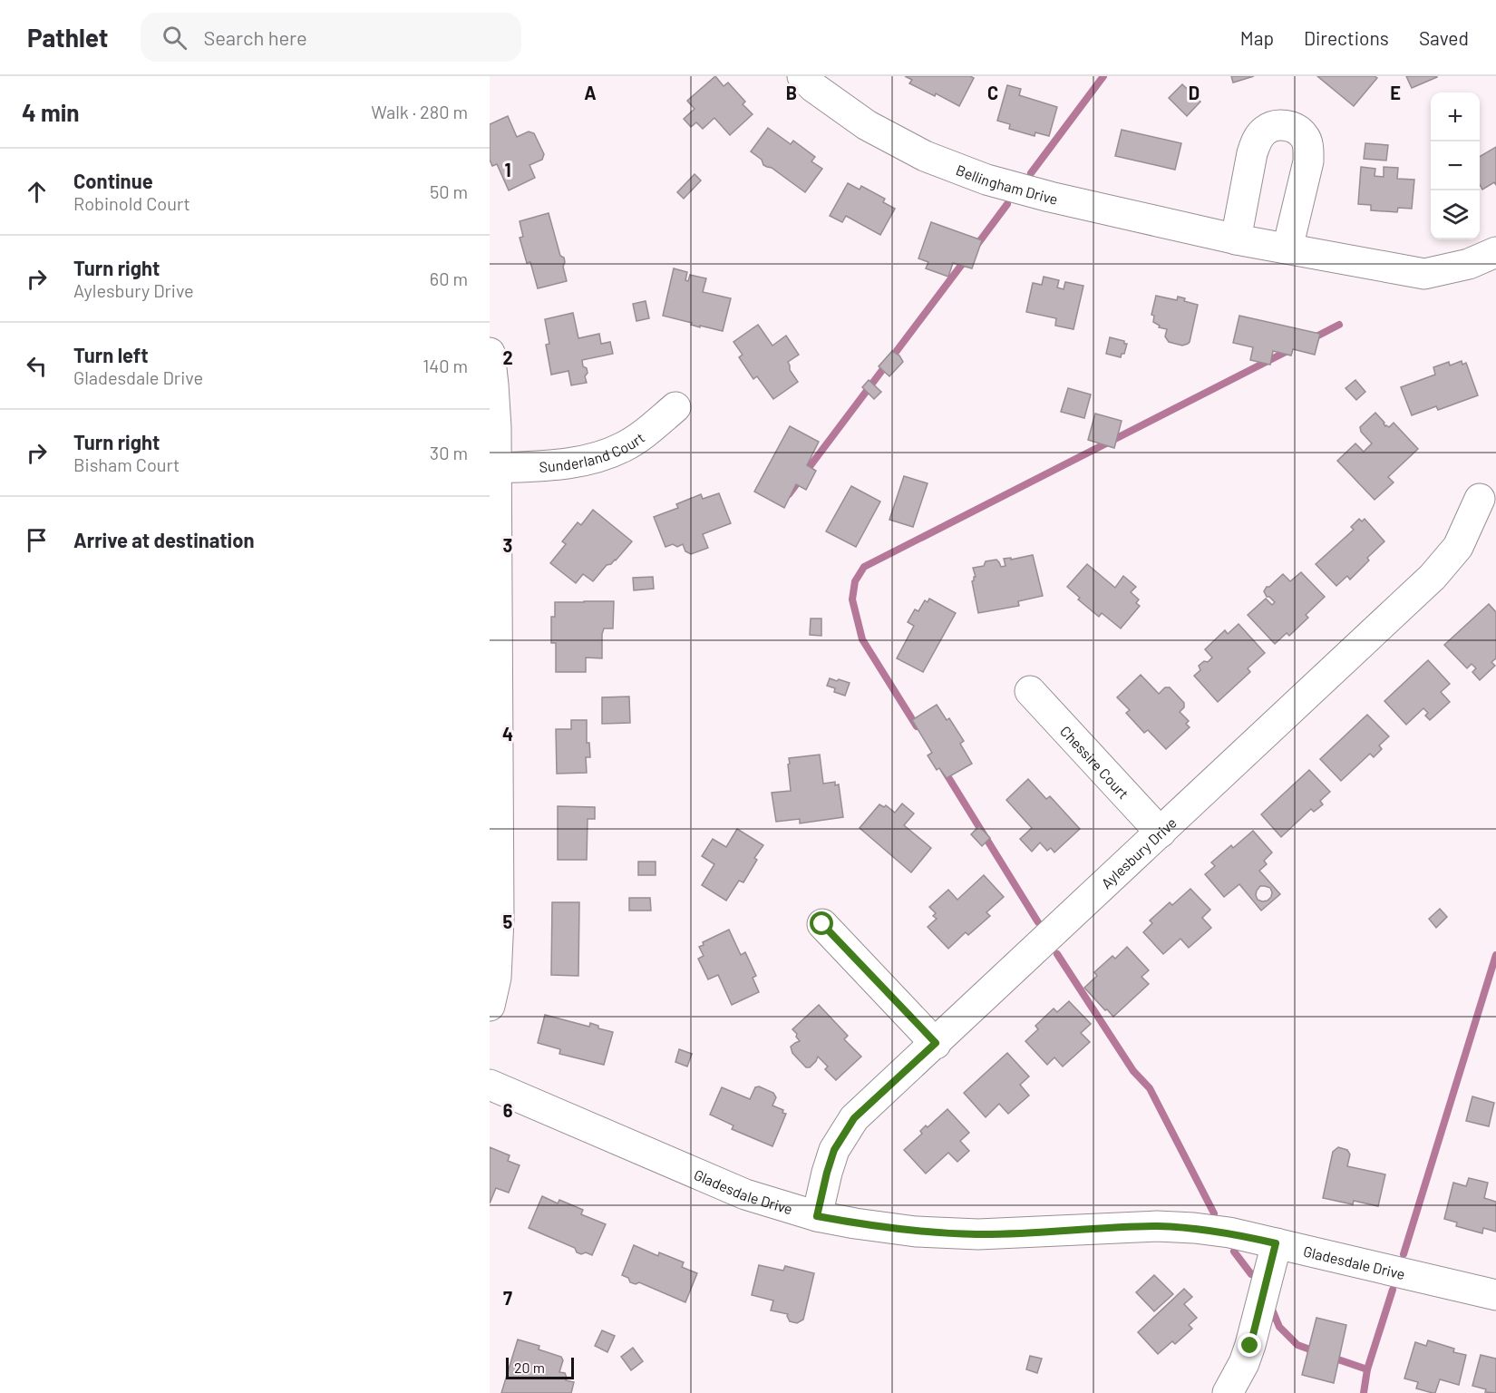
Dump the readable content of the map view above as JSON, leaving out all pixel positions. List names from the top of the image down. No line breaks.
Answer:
{"streets":{"street":["Bellingham Drive","Sunderland Court","Chessire Court","Aylesbury Drive","Gladesdale Drive"]},"crossings":[["Chessire Court","Aylesbury Drive"],["Aylesbury Drive","Gladesdale Drive"]],"scale_bar":"20 m","page":{"header":"Pathlet","search":"Search here","nav":["Map","Directions","Saved"],"heading":["4 min","Walk · 280 m"],"map_buttons":["+","−"],"list":[["Continue","Robinold Court","50 m"],["Turn right","Aylesbury Drive","60 m"],["Turn left","Gladesdale Drive","140 m"],["Turn right","Bisham Court","30 m"],"Arrive at destination"],"scale":"20 m"},"grid":{"columns":["A","B","C","D","E"],"rows":["1","2","3","4","5","6","7"]}}
